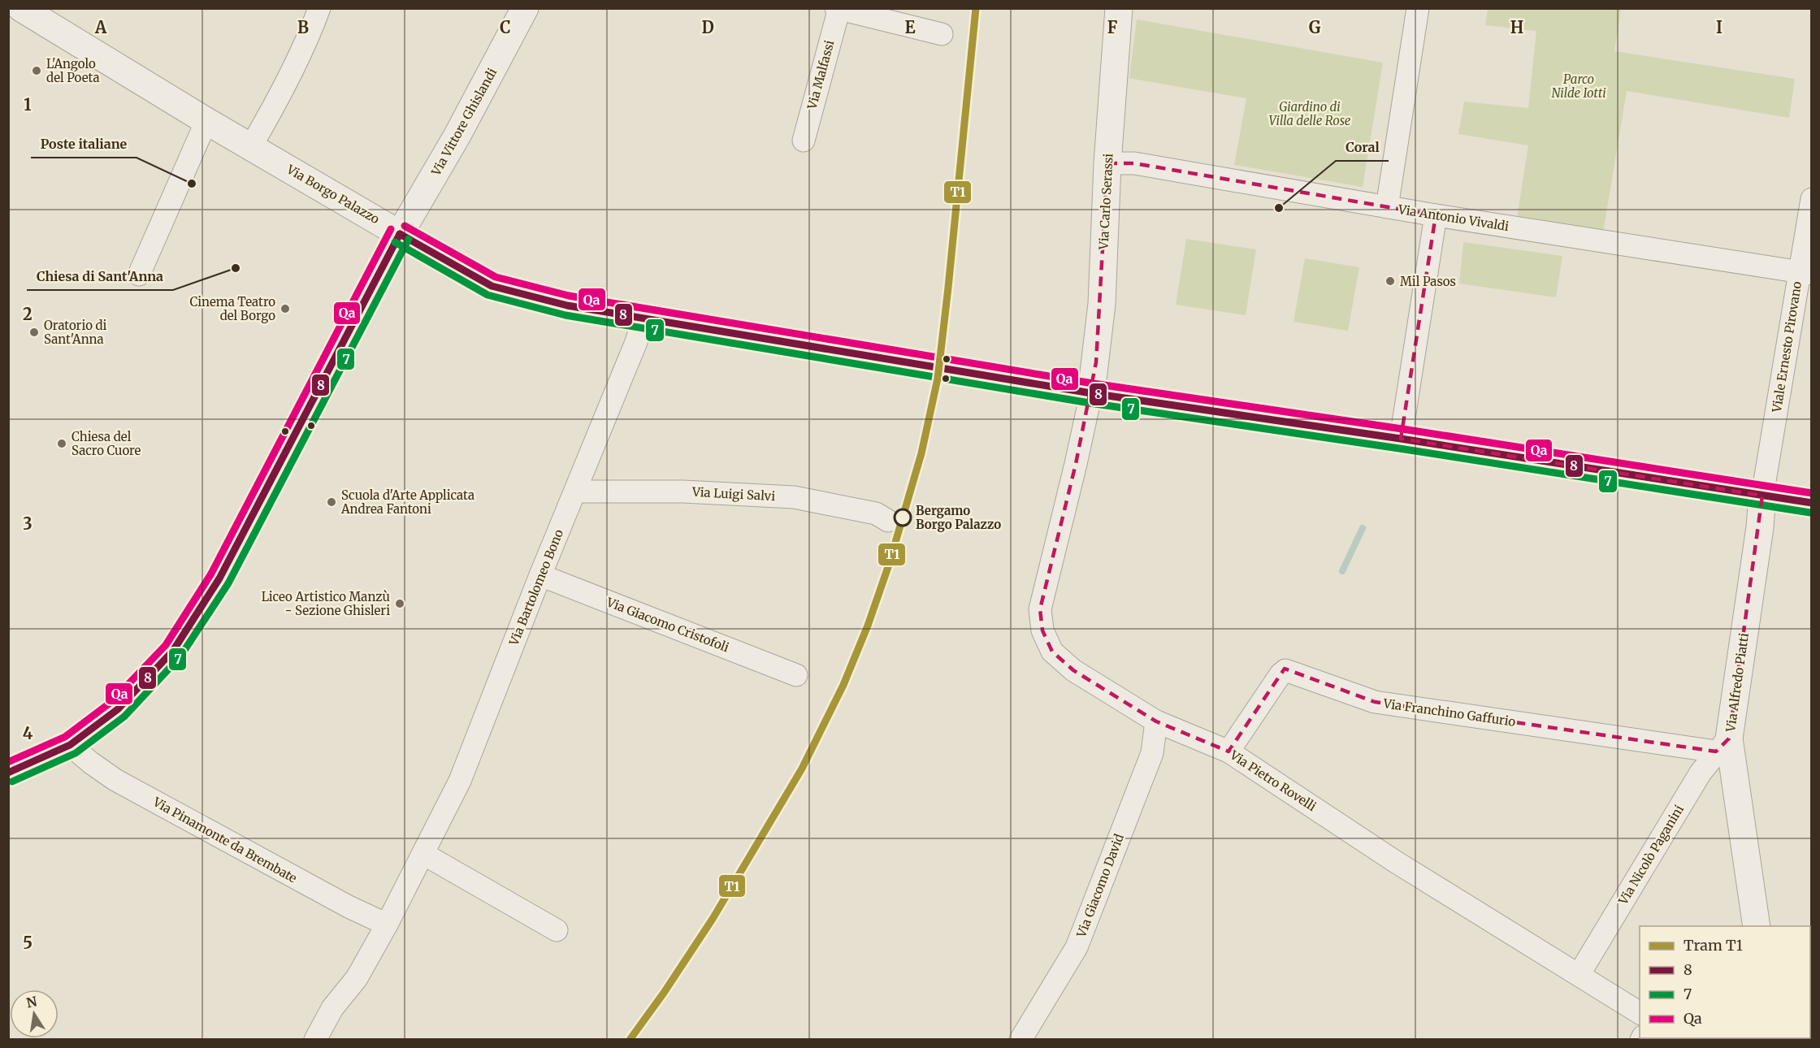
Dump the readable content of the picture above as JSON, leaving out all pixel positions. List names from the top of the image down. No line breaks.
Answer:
{"streets":{"main road":["Via Vittore Ghislandi","Via Borgo Palazzo","Via Carlo Serassi","Via Alfredo Piatti"],"street":["Via Malfassi","Via Antonio Vivaldi","Viale Ernesto Pirovano","Via Luigi Salvi","Via Bartolomeo Bono","Via Giacomo Cristofoli","Via Franchino Gaffurio","Via Pietro Rovelli","Via Pinamonte da Brembate","Via Nicolò Paganini","Via Giacomo David"]},"crossings":[["Via Vittore Ghislandi","Via Borgo Palazzo"],["Via Vittore Ghislandi","Via Pinamonte da Brembate"],["Via Borgo Palazzo","Via Carlo Serassi"],["Via Borgo Palazzo","Viale Ernesto Pirovano"],["Via Borgo Palazzo","Via Bartolomeo Bono"],["Via Borgo Palazzo","Via Alfredo Piatti"],["Via Borgo Palazzo","Via Pietro Rovelli"],["Via Carlo Serassi","Via Antonio Vivaldi"],["Via Carlo Serassi","Via Pietro Rovelli"],["Via Antonio Vivaldi","Viale Ernesto Pirovano"],["Viale Ernesto Pirovano","Via Alfredo Piatti"],["Via Luigi Salvi","Via Bartolomeo Bono"],["Via Bartolomeo Bono","Via Giacomo Cristofoli"],["Via Bartolomeo Bono","Via Pinamonte da Brembate"],["Via Alfredo Piatti","Via Franchino Gaffurio"],["Via Alfredo Piatti","Via Nicolò Paganini"],["Via Franchino Gaffurio","Via Pietro Rovelli"],["Via Franchino Gaffurio","Via Nicolò Paganini"],["Via Pietro Rovelli","Via Nicolò Paganini"],["Via Pietro Rovelli","Via Giacomo David"]],"parks":["Parco Nilde Iotti","Giardino di Villa delle Rose"],"places":["L'Angolo del Poeta","Poste italiane","Coral","Chiesa di Sant'Anna","Mil Pasos","Cinema Teatro del Borgo","Oratorio di Sant'Anna","Chiesa del Sacro Cuore","Scuola d'Arte Applicata Andrea Fantoni","Bergamo Borgo Palazzo","Liceo Artistico Manzù - Sezione Ghisleri"],"lines":["tram line T1","transit line Qa","transit line 8","transit line 7"],"legend":["Tram T1","8","7","Qa"],"north":"top","grid":{"columns":["A","B","C","D","E","F","G","H","I"],"rows":["1","2","3","4","5"]}}
